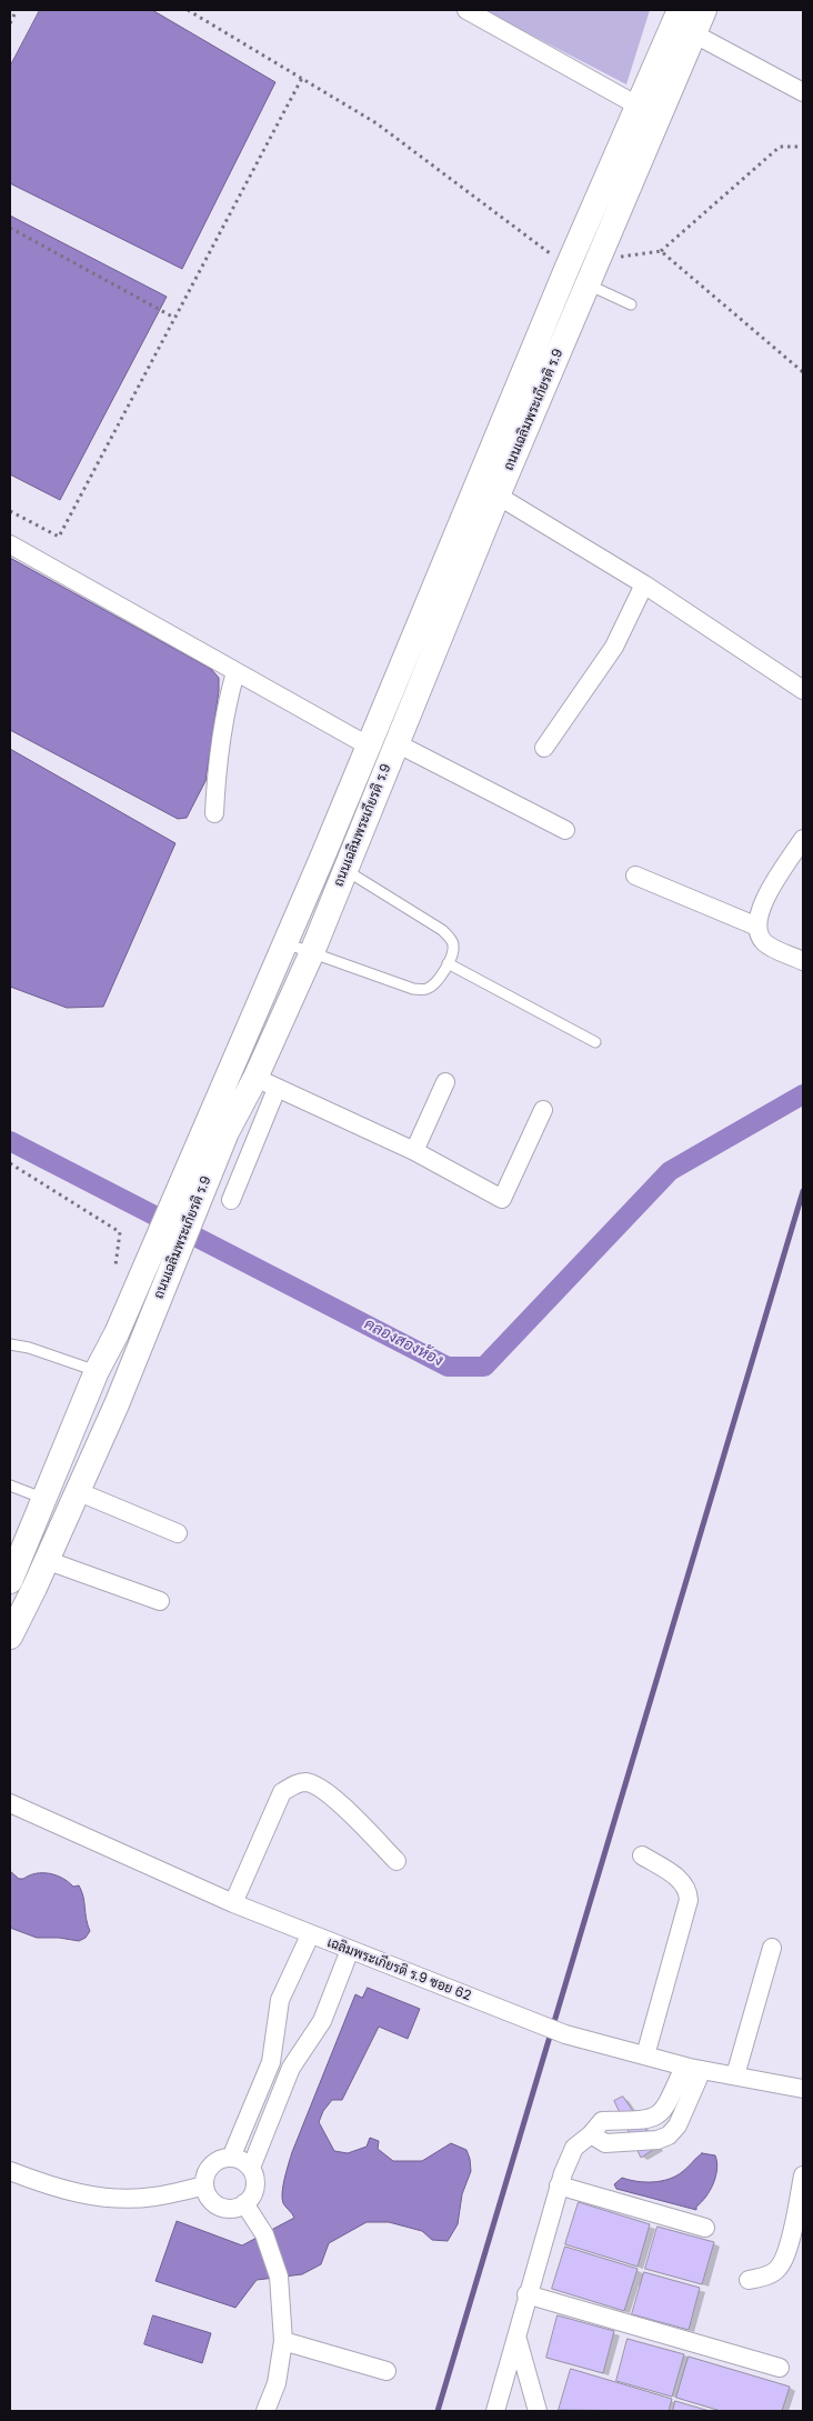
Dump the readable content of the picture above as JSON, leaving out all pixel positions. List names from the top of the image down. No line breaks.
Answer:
{"streets":{"main road":["ถนนเฉลิมพระเกียรติ ร.9"],"street":["เฉลิมพระเกียรติ ร.9 ซอย 62"]},"water":["คลองสองห้อง"]}
